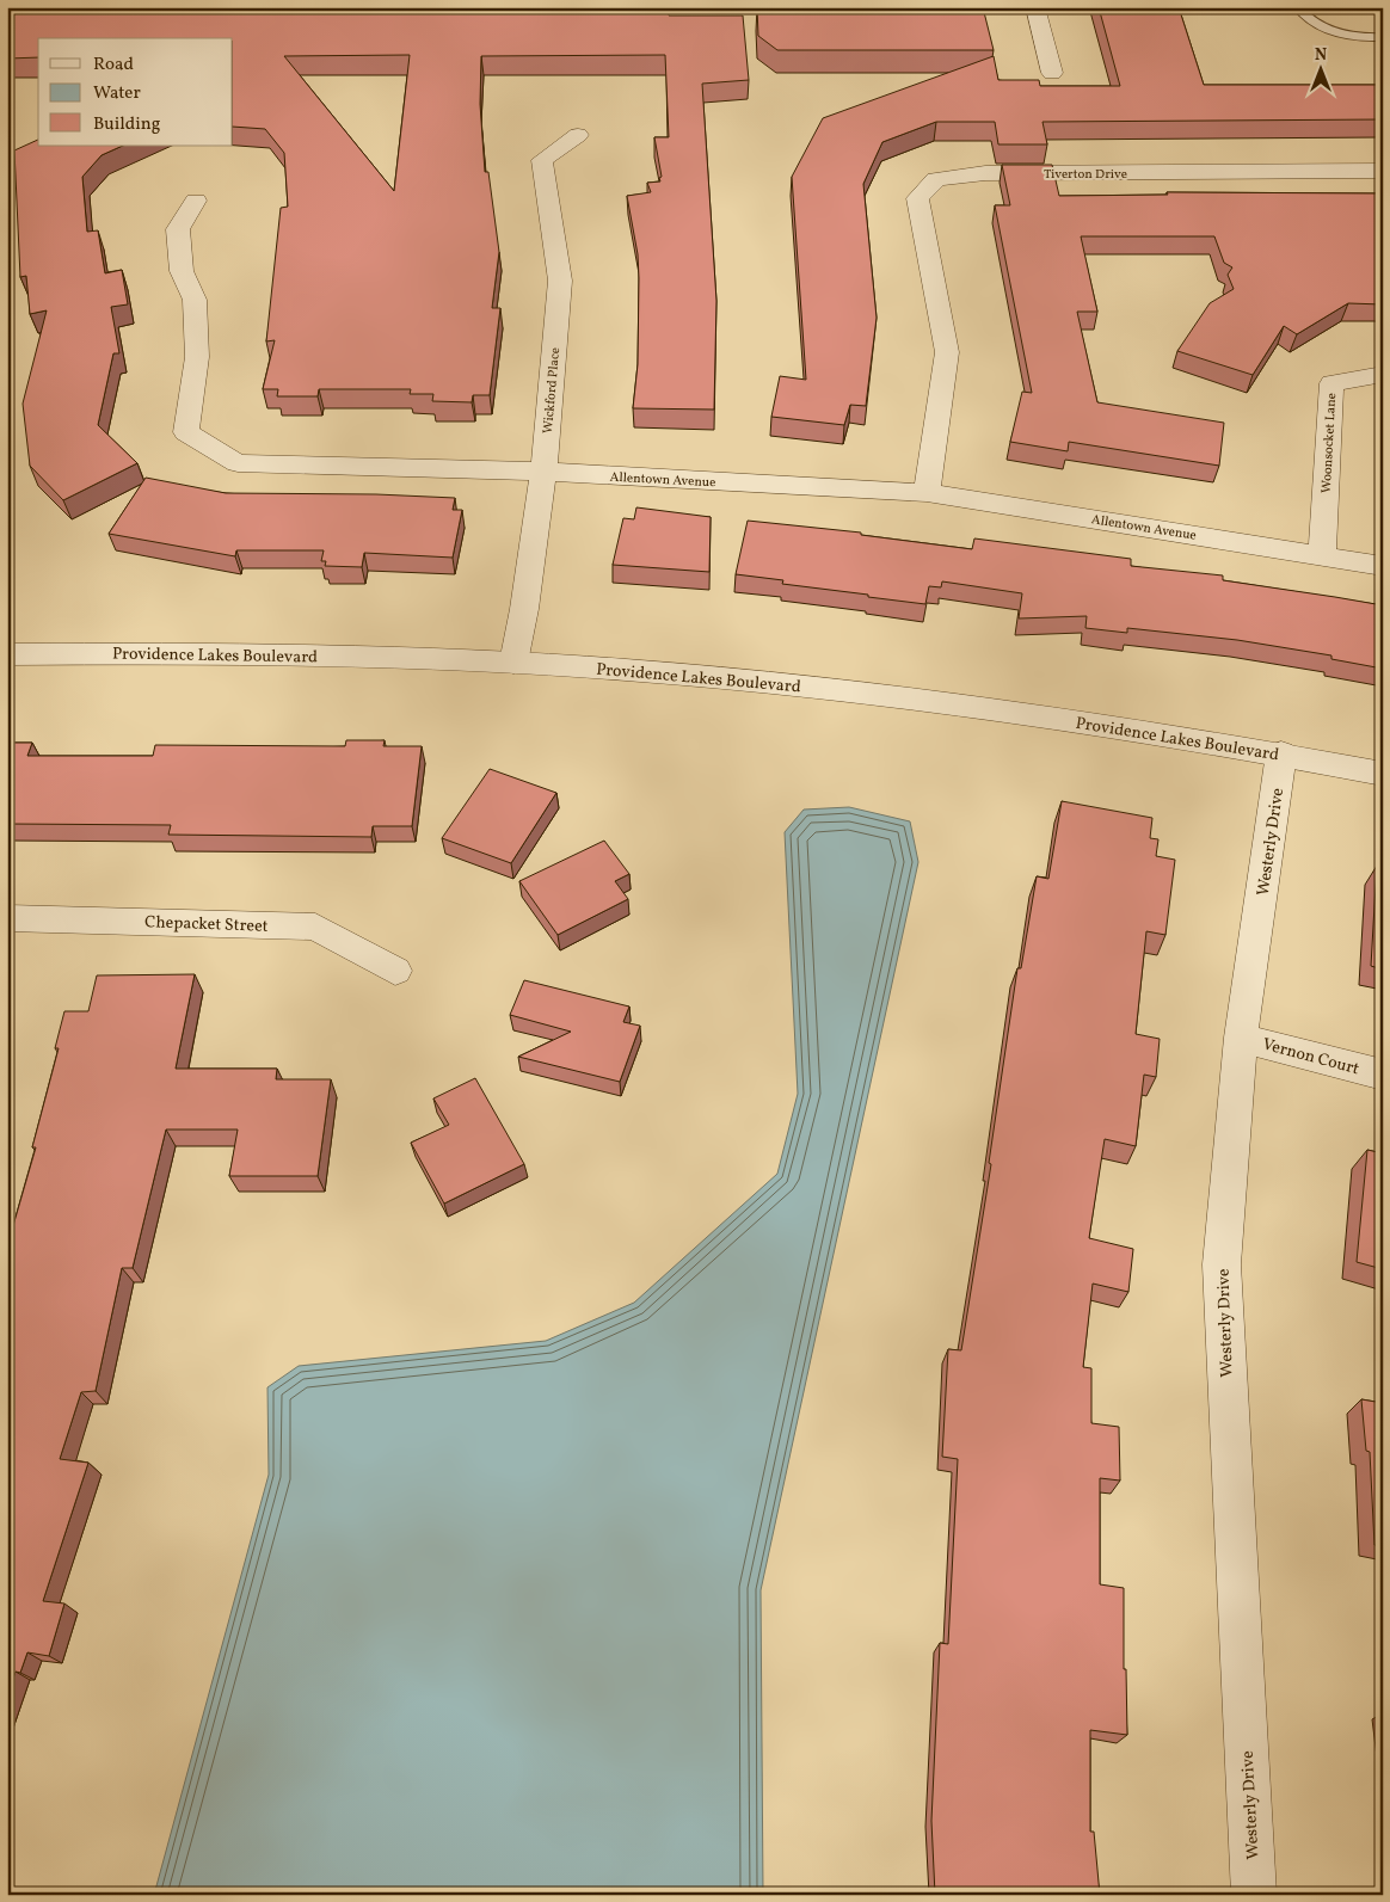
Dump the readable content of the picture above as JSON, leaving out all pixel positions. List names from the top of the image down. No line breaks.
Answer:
{"streets":{"street":["Tiverton Drive","Wickford Place","Woonsocket Lane","Allentown Avenue","Providence Lakes Boulevard","Westerly Drive","Chepacket Street","Vernon Court"]},"crossings":[["Tiverton Drive","Allentown Avenue"],["Wickford Place","Allentown Avenue"],["Wickford Place","Providence Lakes Boulevard"],["Woonsocket Lane","Allentown Avenue"],["Providence Lakes Boulevard","Westerly Drive"],["Westerly Drive","Vernon Court"]],"legend":["Road","Water","Building"],"north":"top"}
